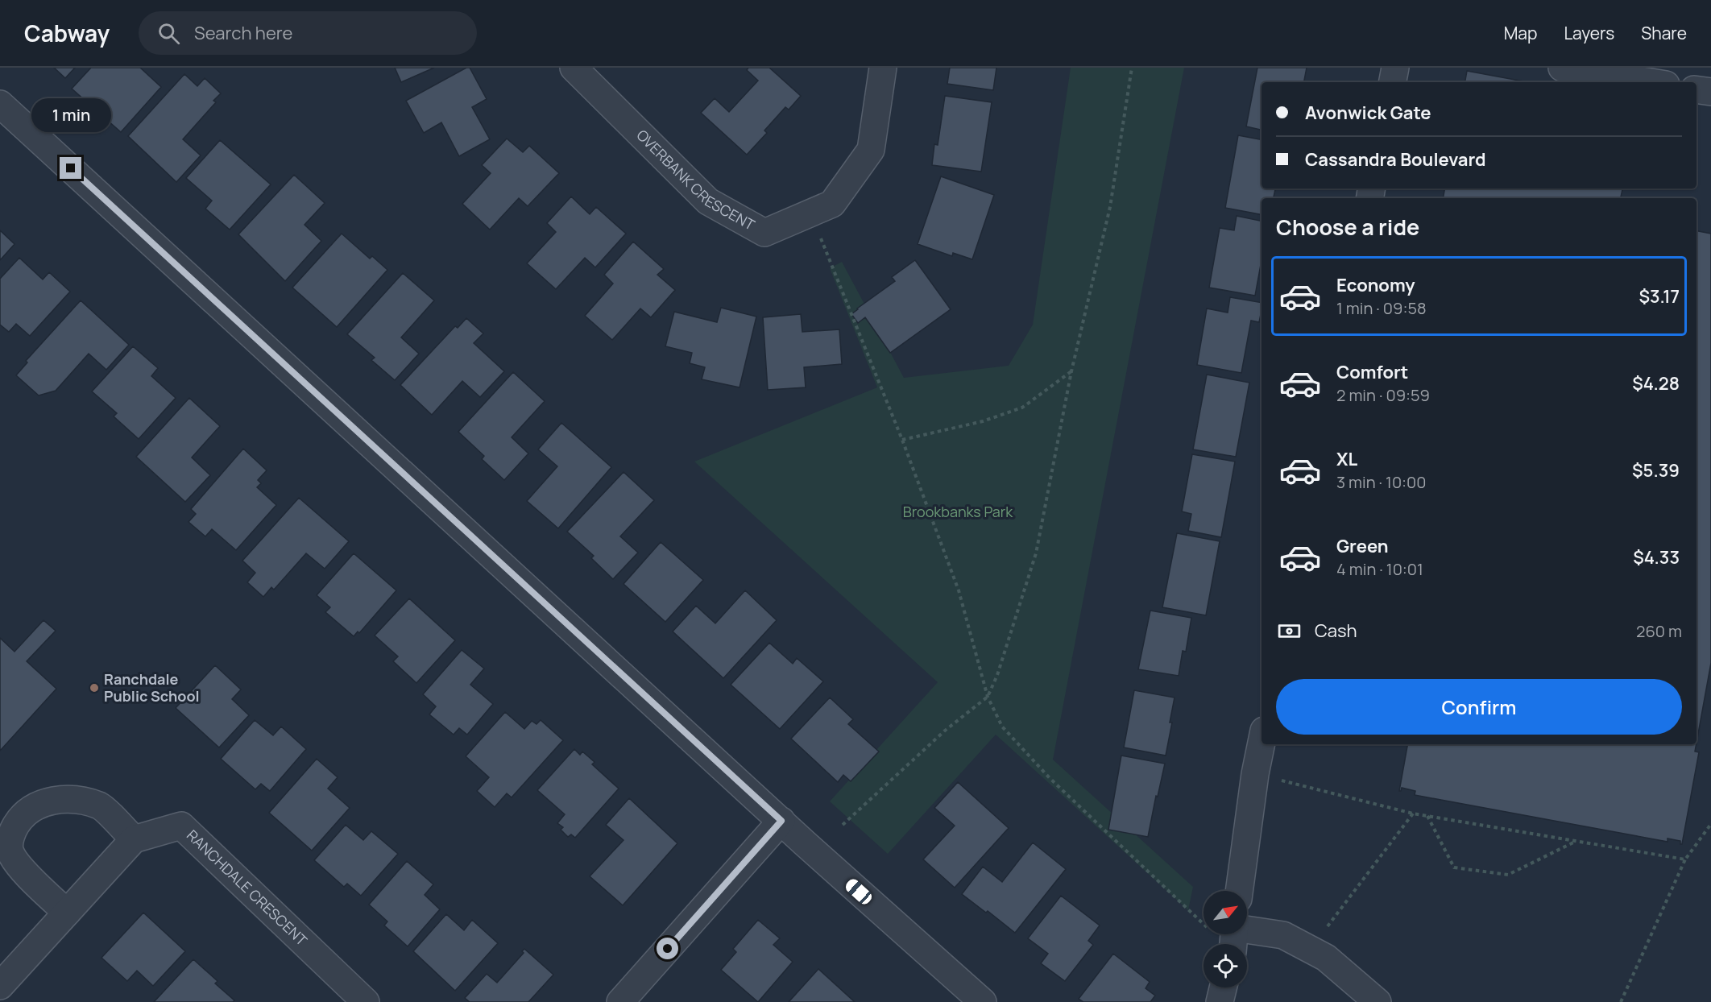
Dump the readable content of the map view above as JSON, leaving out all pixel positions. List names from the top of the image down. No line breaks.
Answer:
{"streets":{"street":["OVERBANK CRESCENT","RANCHDALE CRESCENT"]},"parks":["Brookbanks Park"],"places":["Ranchdale Public School"],"north":"top right","page":{"header":"Cabway","search":"Search here","nav":["Map","Layers","Share"],"banner":["Avonwick Gate","Cassandra Boulevard"],"bubble":"1 min","heading":"Choose a ride","list":[{"name":"Economy","note":"1 min · 09:58","value":"$3.17"},{"name":"Comfort","note":"2 min · 09:59","value":"$4.28"},{"name":"XL","note":"3 min · 10:00","value":"$5.39"},{"name":"Green","note":"4 min · 10:01","value":"$4.33"}],"pay":["Cash","260 m"],"buttons":"Confirm"}}
